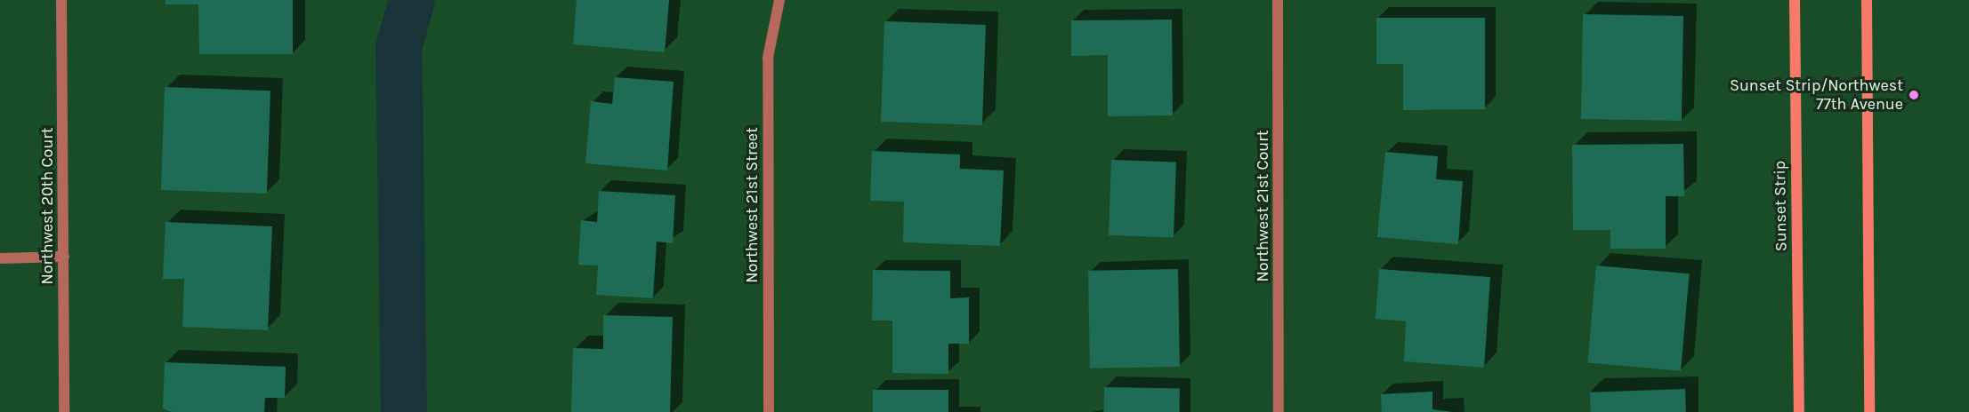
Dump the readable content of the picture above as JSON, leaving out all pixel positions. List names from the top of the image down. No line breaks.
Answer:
{"streets":{"street":["Northwest 21st Street","Northwest 20th Court","Northwest 21st Court","Sunset Strip"]},"places":["Sunset Strip/Northwest 77th Avenue"]}
